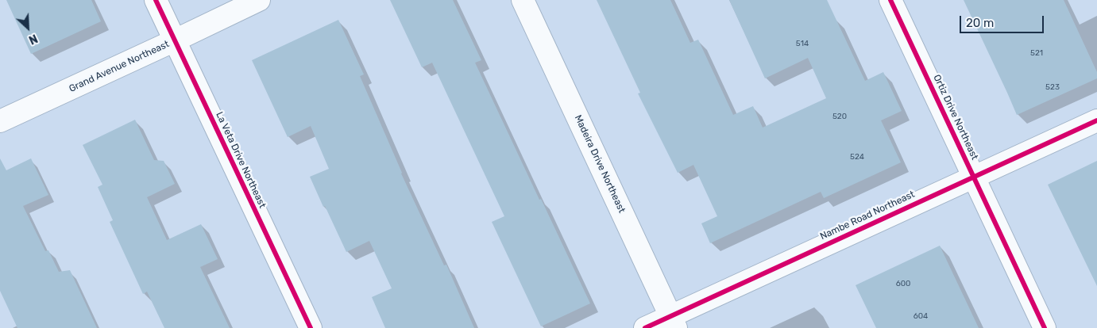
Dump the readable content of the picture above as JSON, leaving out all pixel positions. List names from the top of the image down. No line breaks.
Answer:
{"streets":{"street":["Grand Avenue Northeast","Ortiz Drive Northeast","La Veta Drive Northeast","Madeira Drive Northeast","Nambe Road Northeast"]},"crossings":[["Grand Avenue Northeast","La Veta Drive Northeast"],["Ortiz Drive Northeast","Nambe Road Northeast"],["Madeira Drive Northeast","Nambe Road Northeast"]],"house_numbers":["514","521","523","520","524","600","604"],"scale_bar":"20 m","north":"bottom right"}
